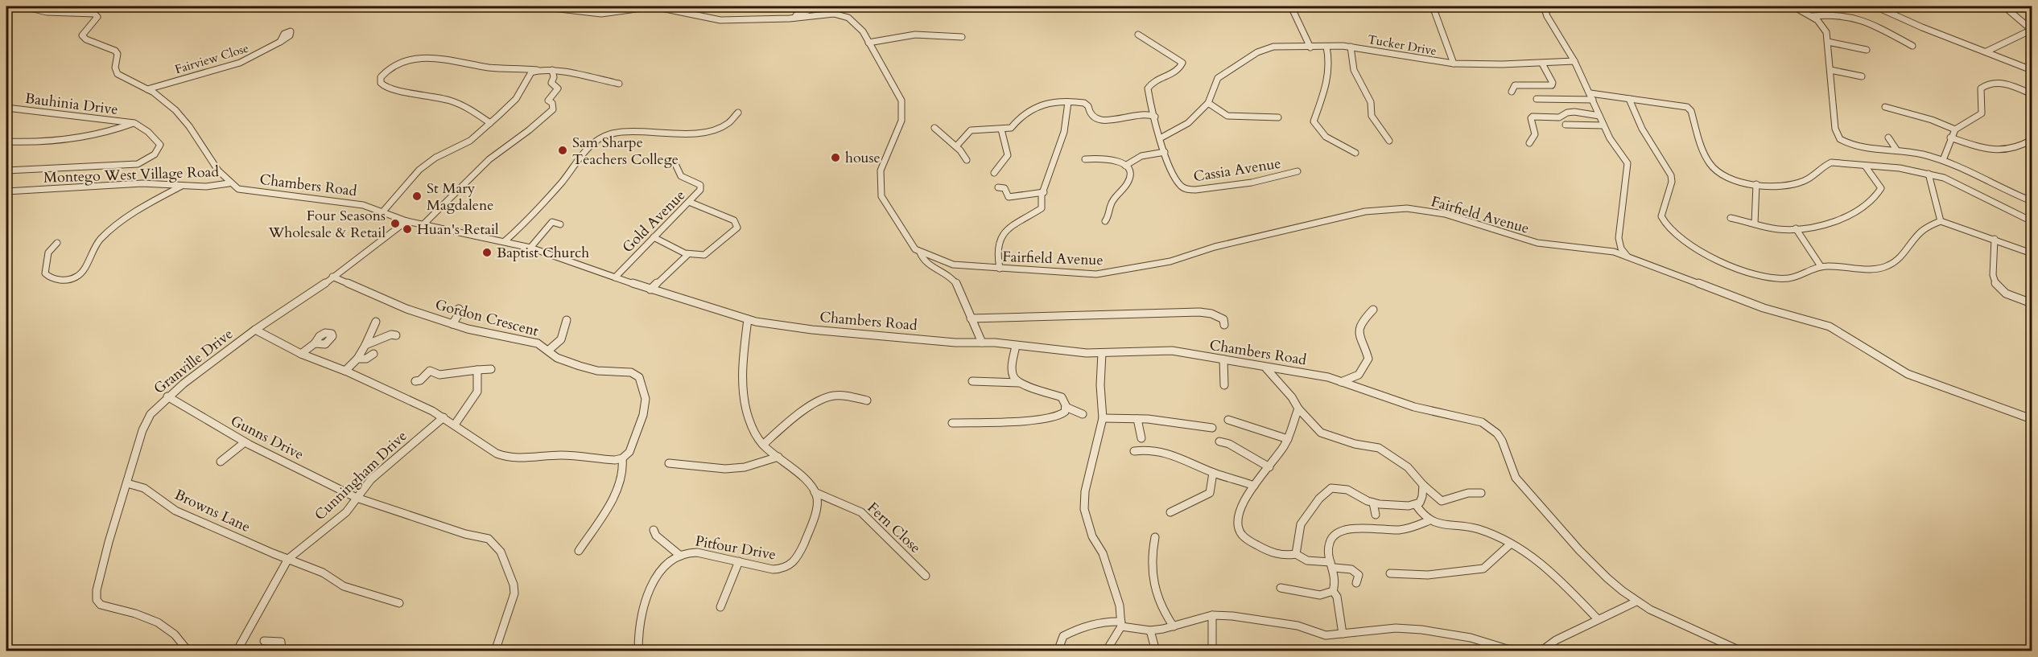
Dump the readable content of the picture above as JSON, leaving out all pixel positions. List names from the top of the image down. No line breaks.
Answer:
{"streets":{"street":["Tucker Drive","Fairview Close","Bauhinia Drive","Cassia Avenue","Montego West Village Road","Chambers Road","Fairfield Avenue","Gold Avenue","Gordon Crescent","Granville Drive","Gunns Drive","Cunningham Drive","Browns Lane","Fern Close","Pitfour Drive"]},"crossings":[["Montego West Village Road","Chambers Road"],["Chambers Road","Gold Avenue"],["Chambers Road","Granville Drive"],["Gordon Crescent","Granville Drive"],["Granville Drive","Gunns Drive"],["Granville Drive","Browns Lane"],["Gunns Drive","Cunningham Drive"],["Cunningham Drive","Browns Lane"],["Fern Close","Pitfour Drive"]],"places":["Sam Sharpe Teachers College","house","St Mary Magdalene","Four Seasons Wholesale & Retail","Huan's Retail","Baptist Church"]}
